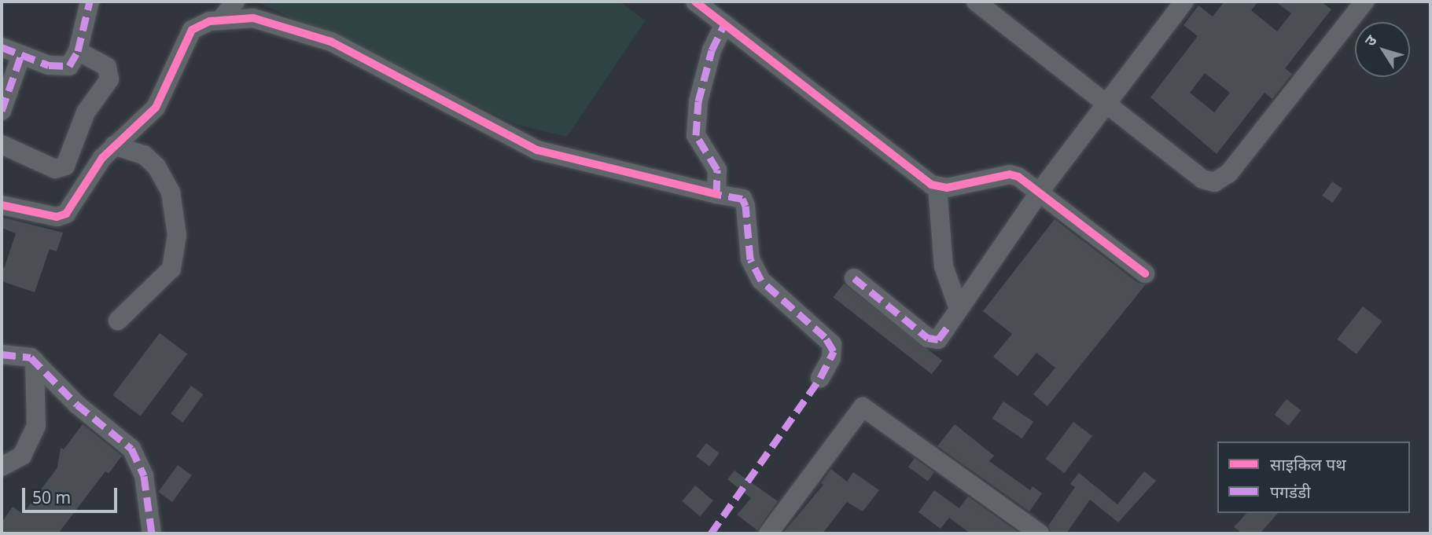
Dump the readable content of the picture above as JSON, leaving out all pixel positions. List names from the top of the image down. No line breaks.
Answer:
{"legend":["साइकिल पथ","पगडंडी"],"scale_bar":"50 m","north":"top left"}
